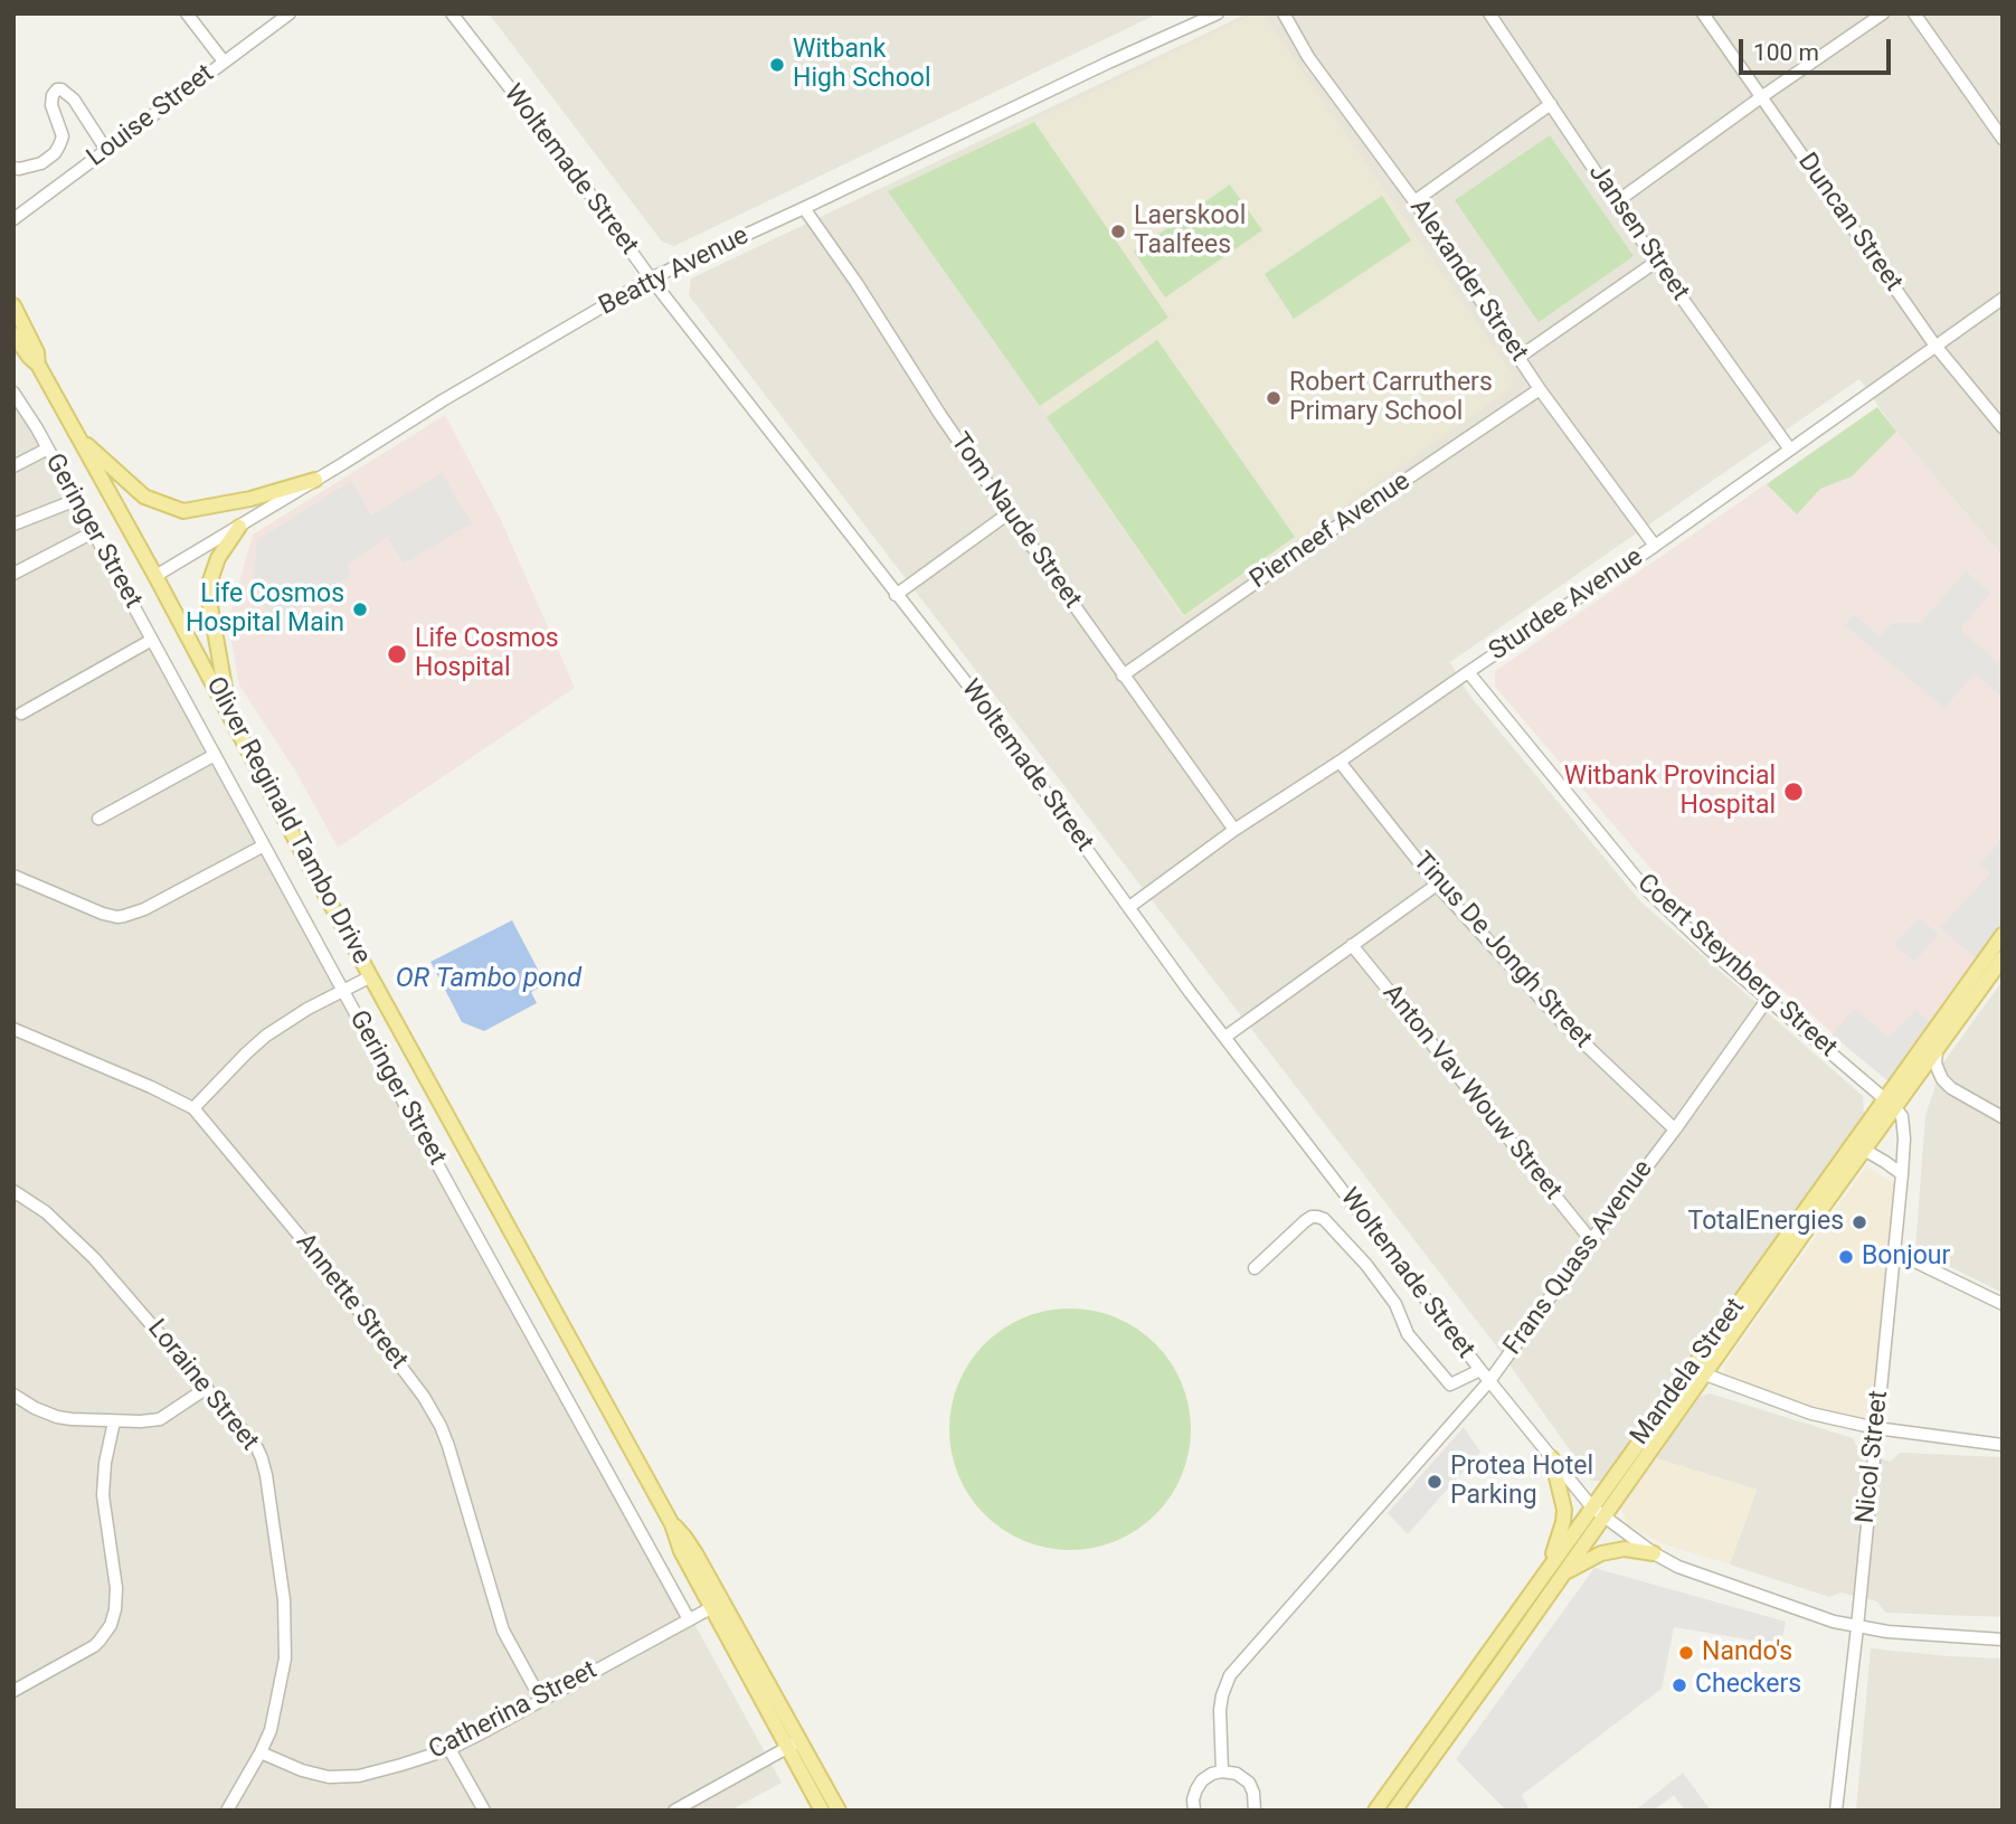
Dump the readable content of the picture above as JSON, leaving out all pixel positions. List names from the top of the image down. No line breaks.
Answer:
{"streets":{"main road":["Oliver Reginald Tambo Drive","Mandela Street"],"street":["Louise Street","Woltemade Street","Duncan Street","Jansen Street","Beatty Avenue","Alexander Street","Tom Naude Street","Geringer Street","Pierneef Avenue","Sturdee Avenue","Tinus De Jongh Street","Coert Steynberg Street","Anton Vav Wouw Street","Frans Quass Avenue","Annette Street","Loraine Street","Nicol Street","Catherina Street"]},"crossings":[["Woltemade Street","Beatty Avenue"],["Woltemade Street","Sturdee Avenue"],["Woltemade Street","Frans Quass Avenue"],["Woltemade Street","Mandela Street"],["Woltemade Street","Nicol Street"],["Duncan Street","Sturdee Avenue"],["Jansen Street","Sturdee Avenue"],["Beatty Avenue","Tom Naude Street"],["Beatty Avenue","Oliver Reginald Tambo Drive"],["Alexander Street","Pierneef Avenue"],["Alexander Street","Sturdee Avenue"],["Tom Naude Street","Pierneef Avenue"],["Tom Naude Street","Sturdee Avenue"],["Geringer Street","Catherina Street"],["Sturdee Avenue","Tinus De Jongh Street"],["Sturdee Avenue","Coert Steynberg Street"],["Oliver Reginald Tambo Drive","Catherina Street"],["Tinus De Jongh Street","Frans Quass Avenue"],["Coert Steynberg Street","Frans Quass Avenue"],["Coert Steynberg Street","Mandela Street"],["Coert Steynberg Street","Nicol Street"],["Anton Vav Wouw Street","Frans Quass Avenue"],["Annette Street","Catherina Street"],["Mandela Street","Nicol Street"],["Loraine Street","Catherina Street"]],"water":["OR Tambo pond"],"places":["Witbank High School","Laerskool Taalfees","Robert Carruthers Primary School","Life Cosmos Hospital Main","Life Cosmos Hospital","Witbank Provincial Hospital","TotalEnergies","Bonjour","Protea Hotel Parking","Nando's","Checkers"],"scale_bar":"100 m"}
